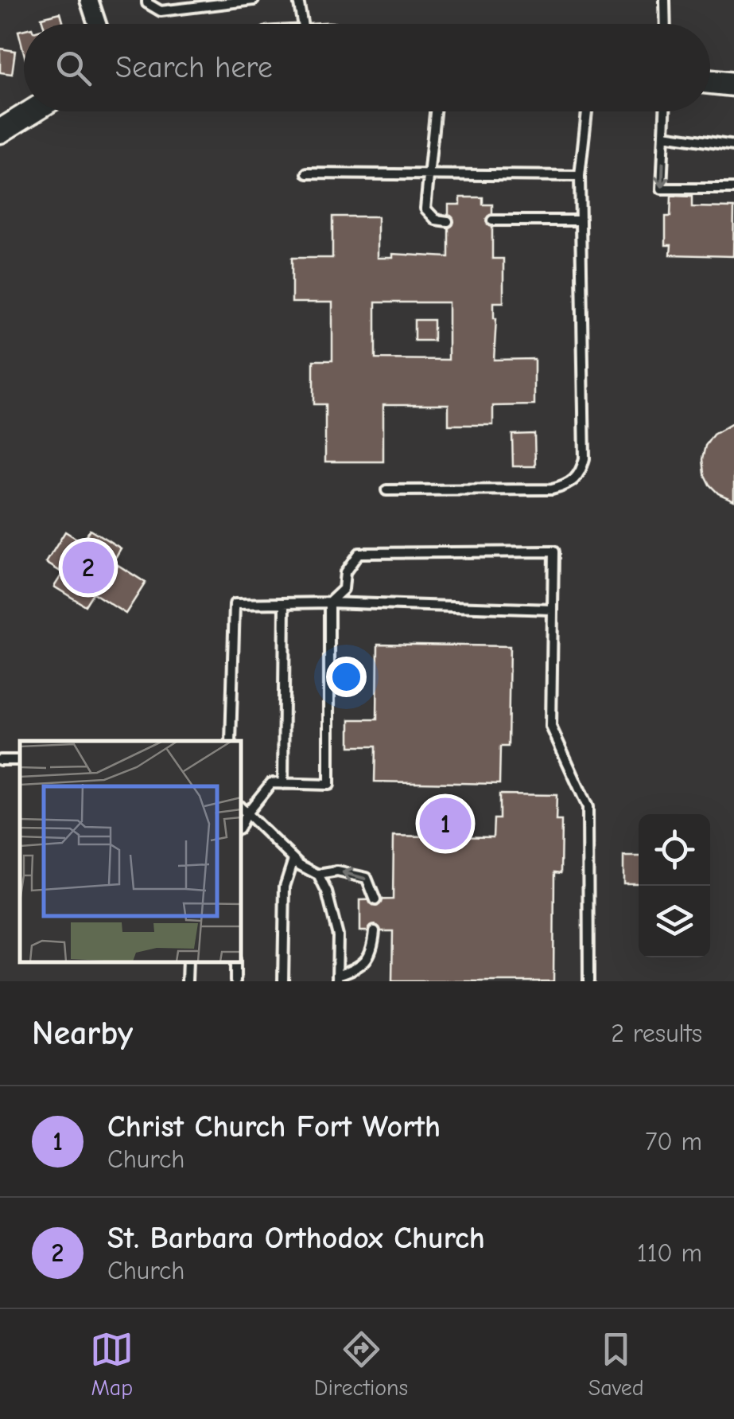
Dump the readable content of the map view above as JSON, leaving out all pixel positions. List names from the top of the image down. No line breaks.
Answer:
{"page":{"search":"Search here","pins":["2","1"],"heading":["Nearby","2 results"],"list":[{"mark":"1","name":"Christ Church Fort Worth","note":"Church","value":"70 m"},{"mark":"2","name":"St. Barbara Orthodox Church","note":"Church","value":"110 m"}],"nav":["Map","Directions","Saved"]}}
